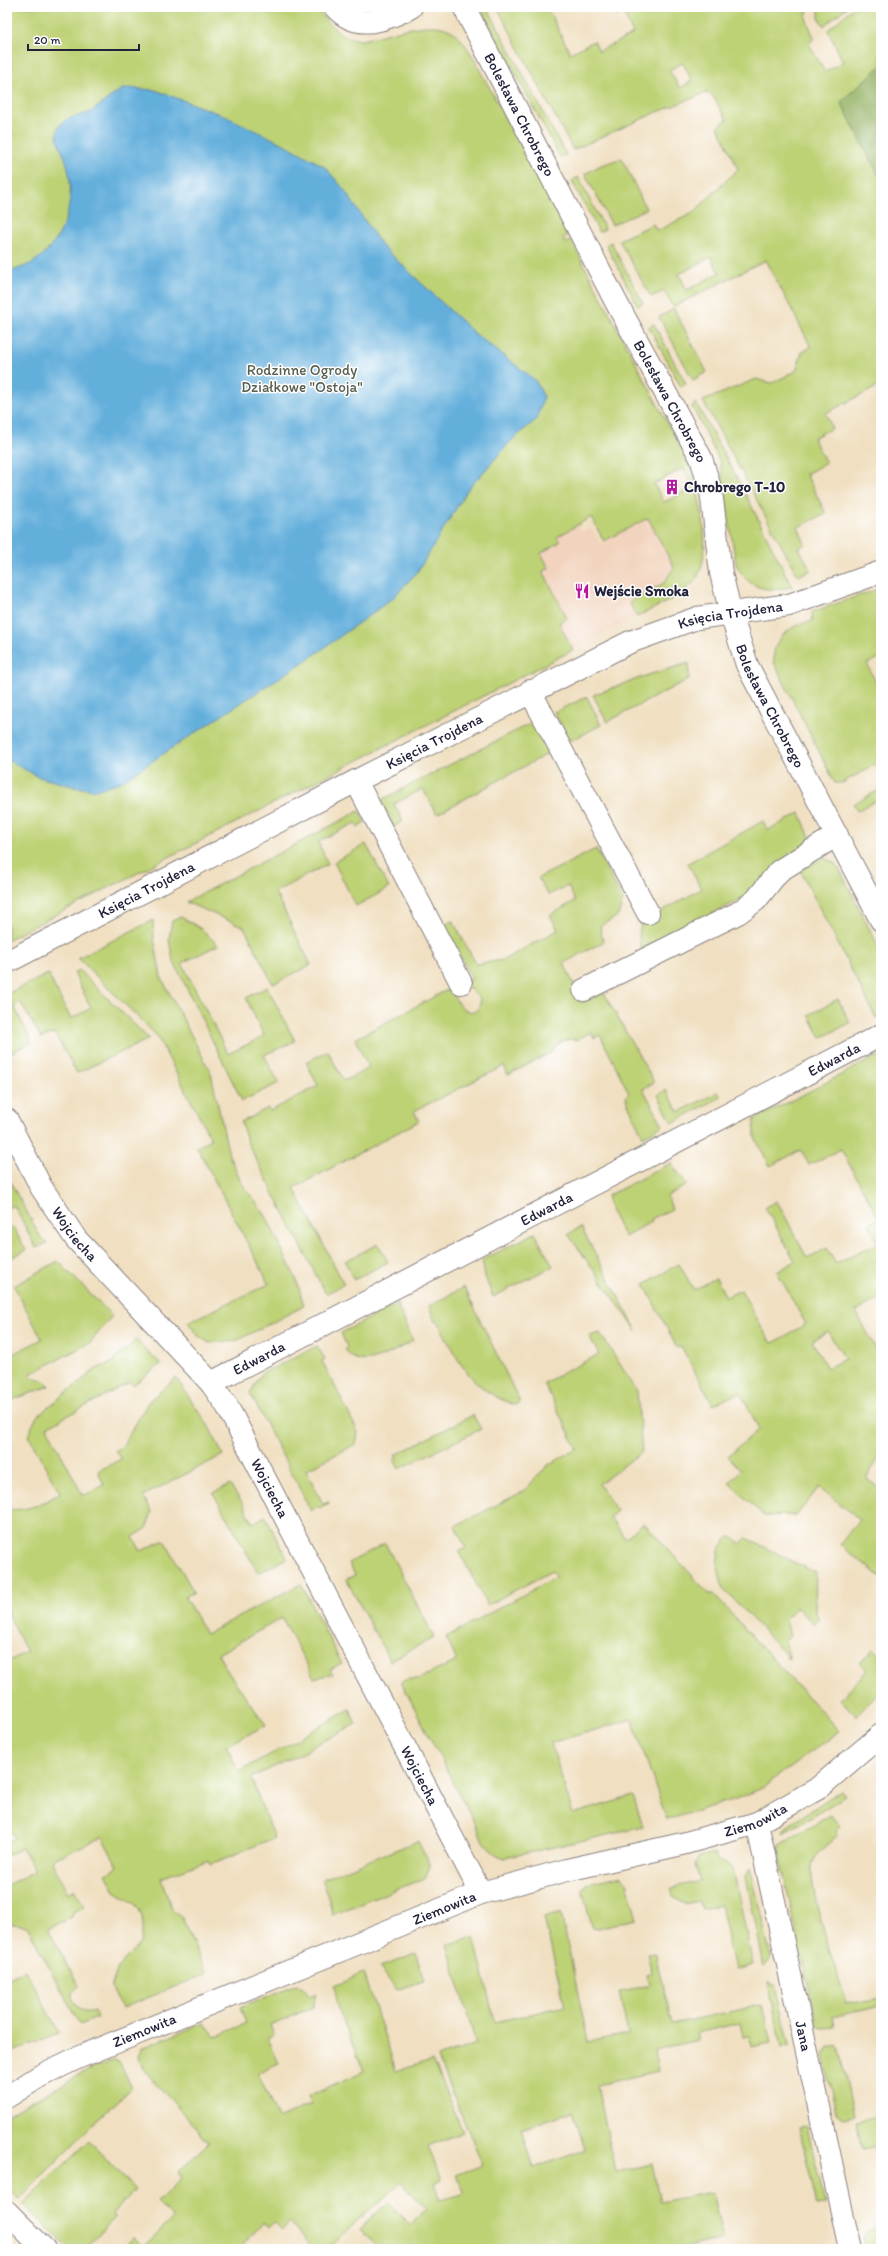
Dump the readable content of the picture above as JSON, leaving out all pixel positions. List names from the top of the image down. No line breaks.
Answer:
{"streets":{"street":["Bolesława Chrobrego","Księcia Trojdena","Edwarda","Wojciecha","Ziemowita","Jana"]},"crossings":[["Bolesława Chrobrego","Księcia Trojdena"],["Edwarda","Wojciecha"],["Wojciecha","Ziemowita"],["Ziemowita","Jana"]],"parks":["Rodzinne Ogrody Działkowe \"Ostoja\""],"places":{"building":["Chrobrego T-10"],"restaurant":["Wejście Smoka"]},"scale_bar":"20 m"}
